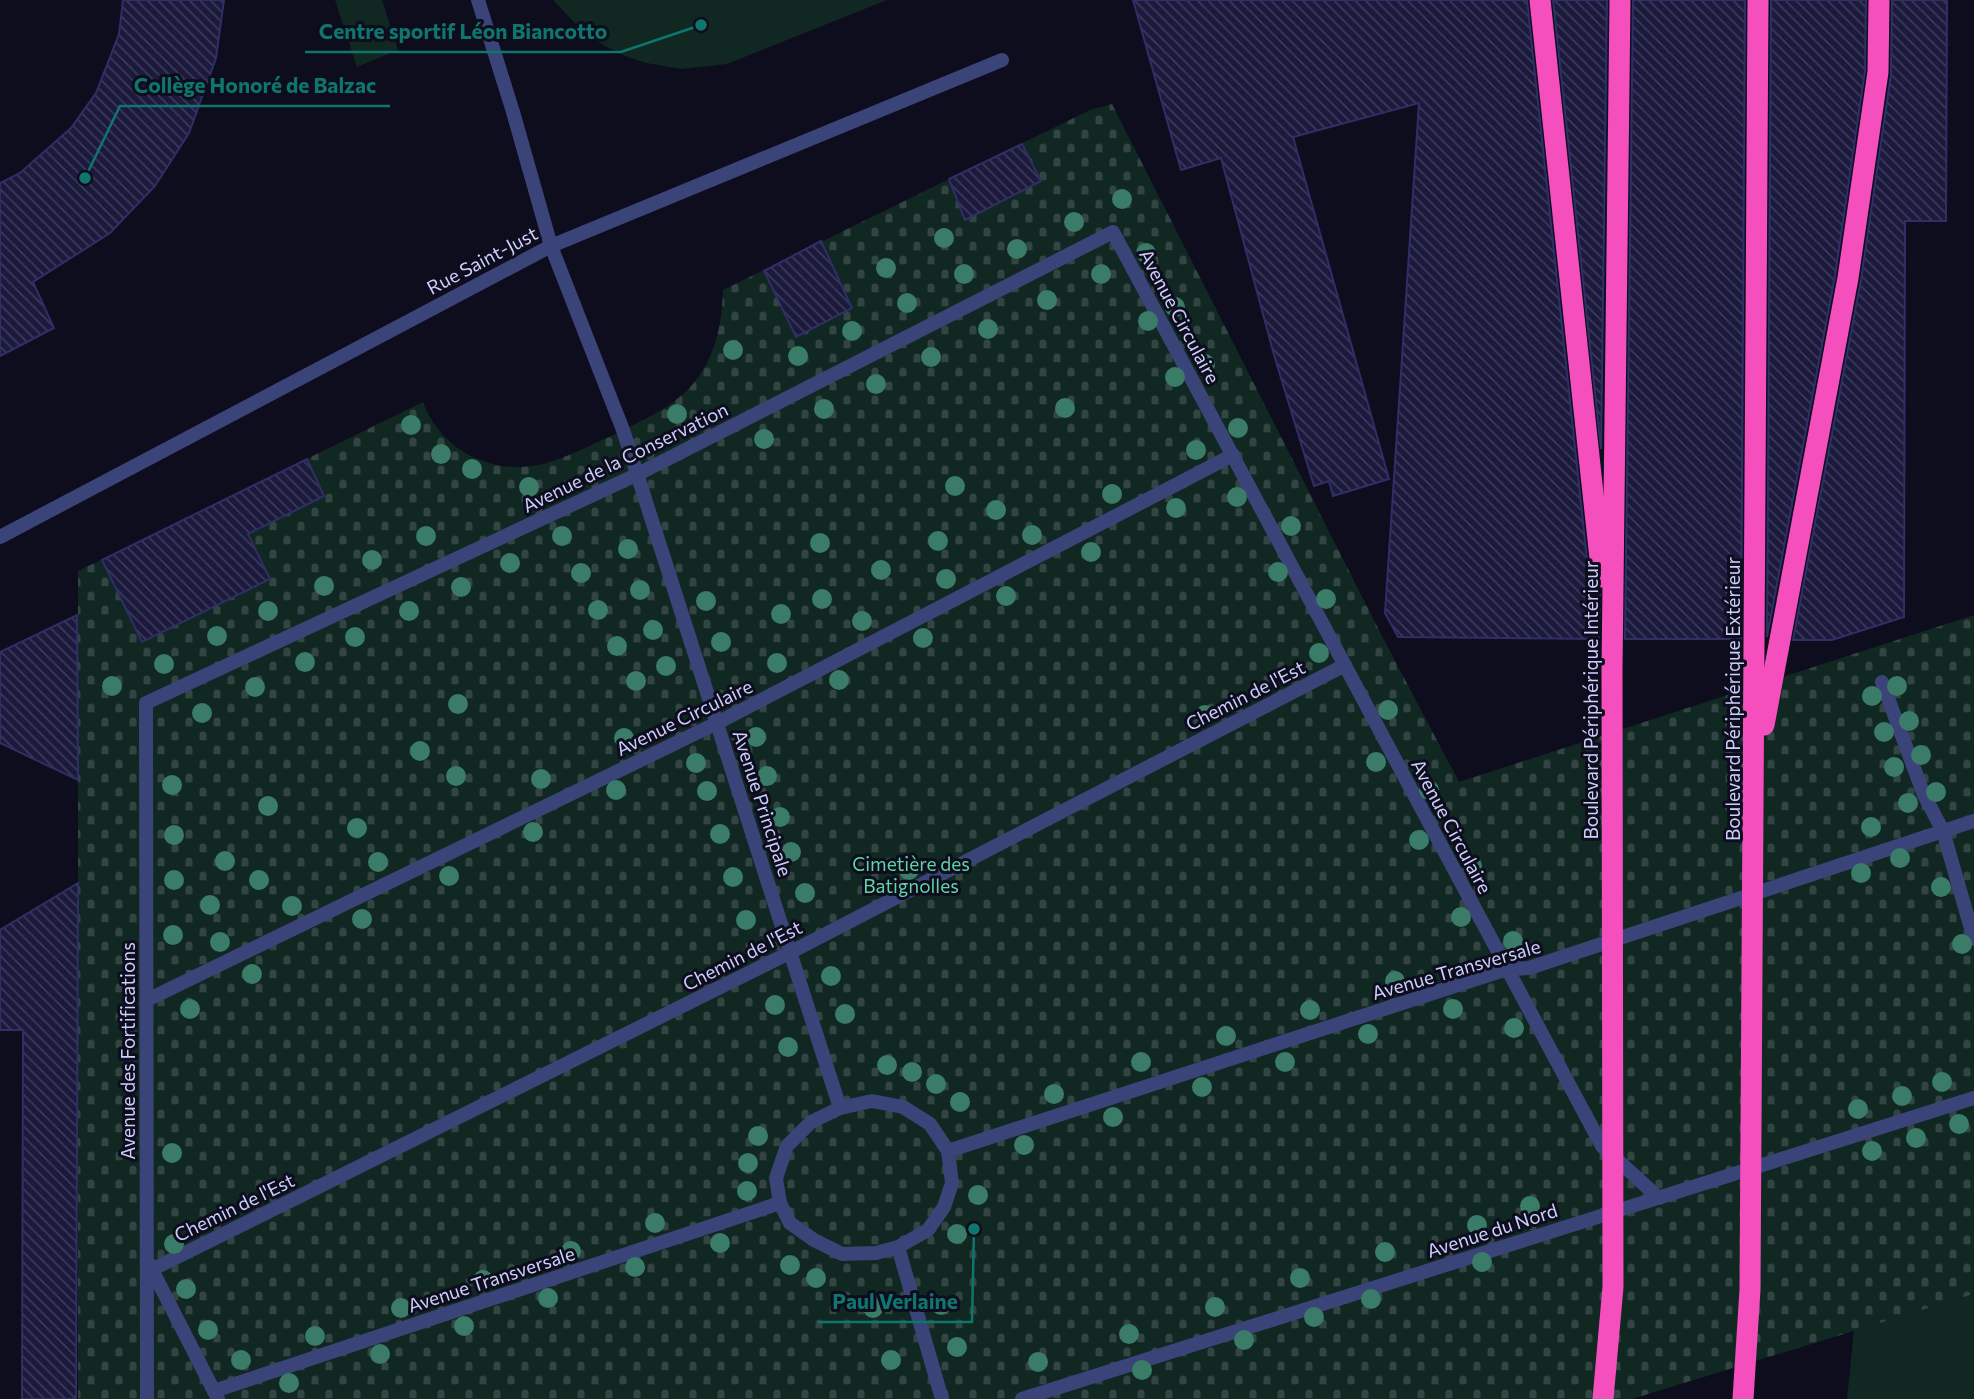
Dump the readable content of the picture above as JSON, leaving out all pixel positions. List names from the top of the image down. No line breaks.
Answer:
{"streets":{"highway":["Boulevard Périphérique Extérieur","Boulevard Périphérique Intérieur"],"street":["Rue Saint-Just","Avenue Circulaire","Avenue de la Conservation","Chemin de l'Est","Avenue Principale","Avenue Transversale","Avenue des Fortifications","Avenue du Nord"]},"crossings":[["Rue Saint-Just","Avenue Principale"],["Avenue Circulaire","Avenue de la Conservation"],["Avenue Circulaire","Chemin de l'Est"],["Avenue Circulaire","Avenue Principale"],["Avenue Circulaire","Avenue Transversale"],["Avenue Circulaire","Avenue des Fortifications"],["Avenue Circulaire","Avenue du Nord"],["Avenue de la Conservation","Avenue Principale"],["Avenue de la Conservation","Avenue des Fortifications"],["Chemin de l'Est","Avenue Principale"],["Chemin de l'Est","Avenue des Fortifications"],["Avenue Principale","Avenue Transversale"]],"parks":["Cimetière des Batignolles"],"places":["Centre sportif Léon Biancotto","Collège Honoré de Balzac","Paul Verlaine"]}
